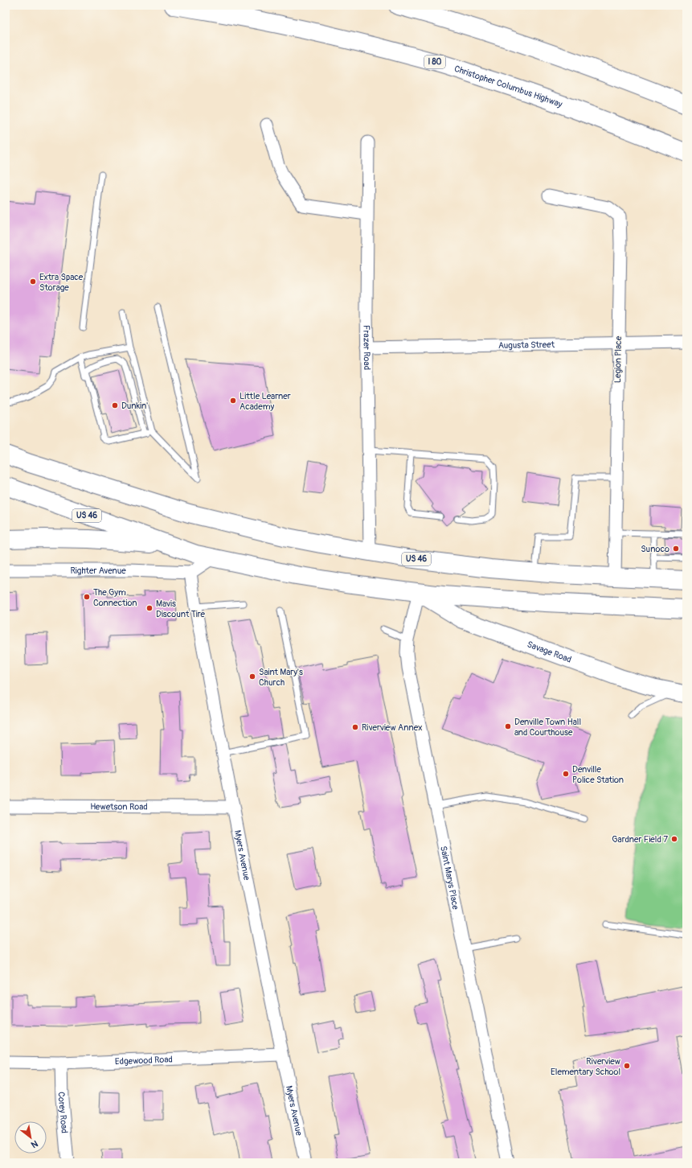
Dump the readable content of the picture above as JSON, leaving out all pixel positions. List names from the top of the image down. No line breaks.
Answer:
{"streets":{"highway":["I 80","Christopher Columbus Highway","US 46"],"street":["Augusta Street","Frazer Road","Legion Place","Righter Avenue","Savage Road","Hewetson Road","Myers Avenue","Saint Marys Place","Edgewood Road","Corey Road"]},"crossings":[["Augusta Street","Frazer Road"],["Augusta Street","Legion Place"],["Frazer Road","US 46"],["Legion Place","US 46"],["US 46","Savage Road"],["US 46","Saint Marys Place"],["Righter Avenue","Myers Avenue"],["Savage Road","Saint Marys Place"],["Hewetson Road","Myers Avenue"],["Myers Avenue","Edgewood Road"],["Edgewood Road","Corey Road"]],"places":["Extra Space Storage","Little Learner Academy","Dunkin'","Sunoco","The Gym Connection","Mavis Discount Tire","Saint Mary's Church","Denville Town Hall and Courthouse","Riverview Annex","Denville Police Station","Gardner Field 7","Riverview Elementary School"],"north":"bottom right"}
